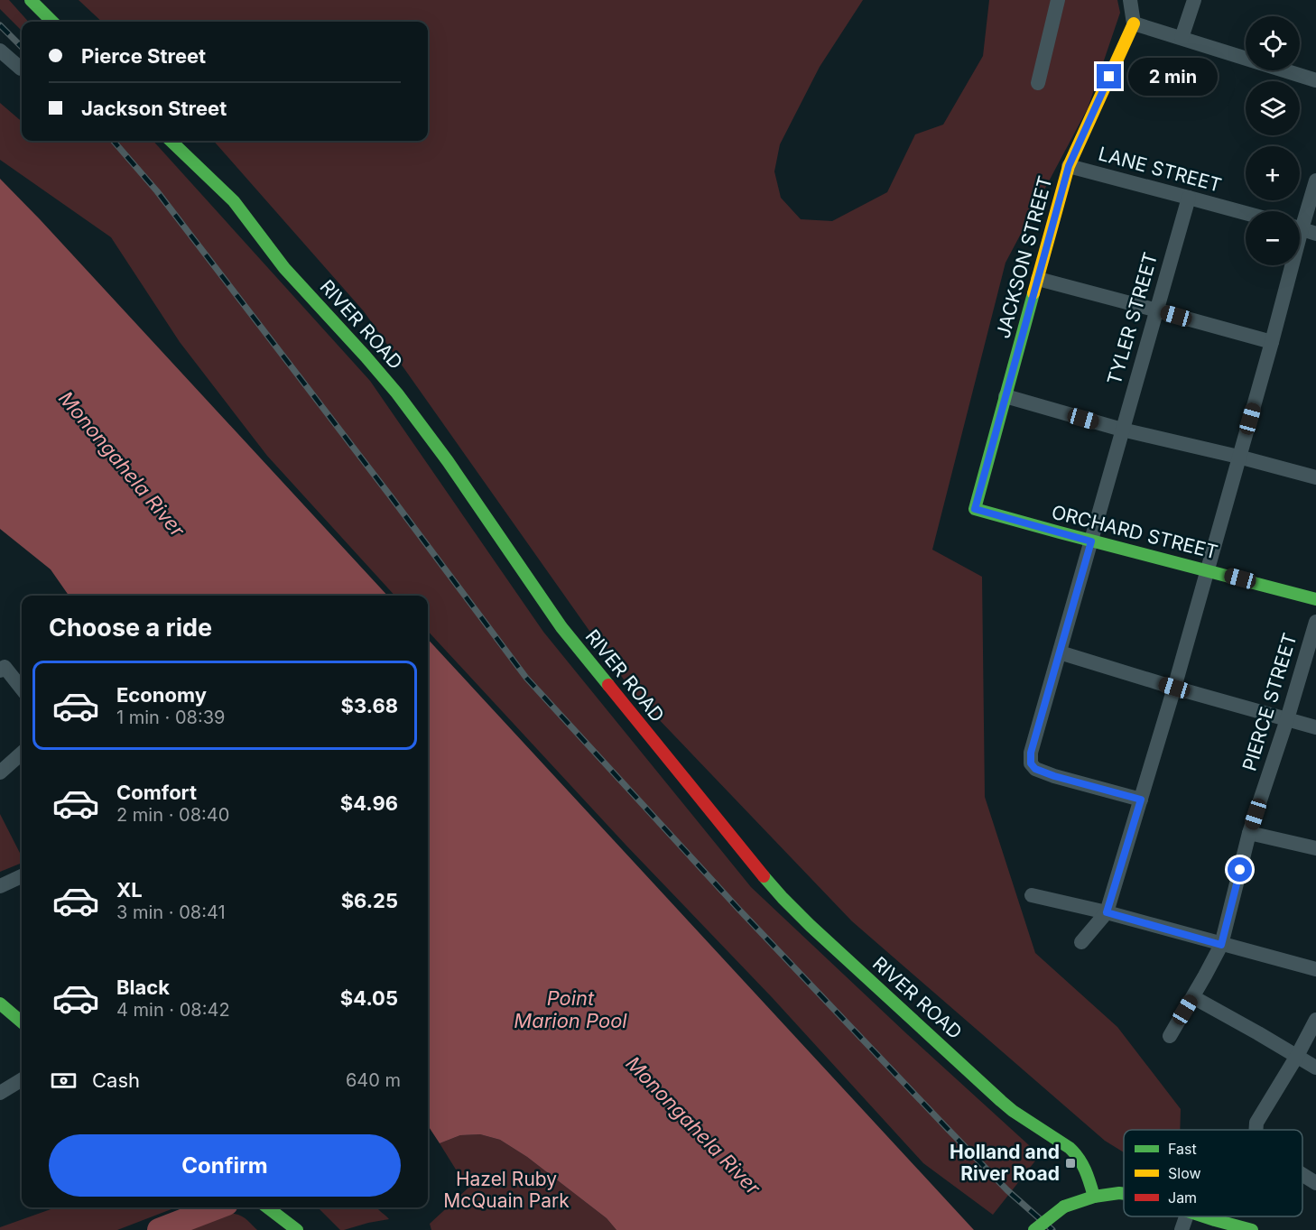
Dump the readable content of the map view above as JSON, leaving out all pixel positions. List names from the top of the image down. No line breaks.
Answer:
{"streets":{"street":["LANE STREET","JACKSON STREET","TYLER STREET","RIVER ROAD","ORCHARD STREET","PIERCE STREET"]},"crossings":[["LANE STREET","JACKSON STREET"],["LANE STREET","TYLER STREET"],["JACKSON STREET","ORCHARD STREET"],["TYLER STREET","ORCHARD STREET"]],"water":["Monongahela River","Point Marion Pool"],"parks":["Hazel Ruby McQuain Park"],"places":{"transit":["Holland and River Road"]},"legend":["Fast","Slow","Jam"],"page":{"map_buttons":["+","−"],"banner":["Pierce Street","Jackson Street"],"bubble":"2 min","heading":"Choose a ride","list":[{"name":"Economy","note":"1 min · 08:39","value":"$3.68"},{"name":"Comfort","note":"2 min · 08:40","value":"$4.96"},{"name":"XL","note":"3 min · 08:41","value":"$6.25"},{"name":"Black","note":"4 min · 08:42","value":"$4.05"}],"pay":["Cash","640 m"],"buttons":"Confirm"}}
